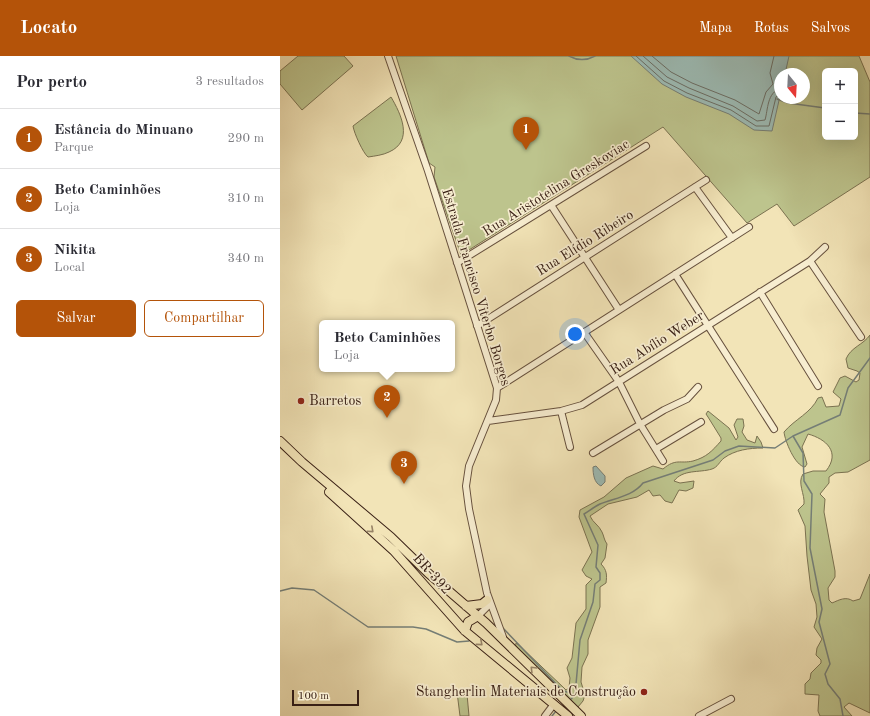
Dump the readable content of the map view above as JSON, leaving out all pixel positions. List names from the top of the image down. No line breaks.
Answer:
{"streets":{"highway":["BR-392"],"street":["Rua Aristotelina Greskoviac","Rua Elídio Ribeiro","Estrada Francisco Viterbo Borges","Rua Abílio Weber"]},"crossings":[["Rua Aristotelina Greskoviac","Estrada Francisco Viterbo Borges"],["Rua Elídio Ribeiro","Estrada Francisco Viterbo Borges"],["Estrada Francisco Viterbo Borges","Rua Abílio Weber"],["Estrada Francisco Viterbo Borges","BR-392"]],"places":["Barretos","Stangherlin Materiais de Construção"],"scale_bar":"100 m","north":"bottom","page":{"header":"Locato","nav":["Mapa","Rotas","Salvos"],"heading":["Por perto","3 resultados"],"map_buttons":["+","−"],"list":[{"mark":"1","name":"Estância do Minuano","note":"Parque","value":"290 m"},{"mark":"2","name":"Beto Caminhões","note":"Loja","value":"310 m"},{"mark":"3","name":"Nikita","note":"Local","value":"340 m"}],"pins":["1","2","3"],"buttons":["Salvar","Compartilhar"],"popup":["Beto Caminhões","Loja"],"scale":"100 m"}}
